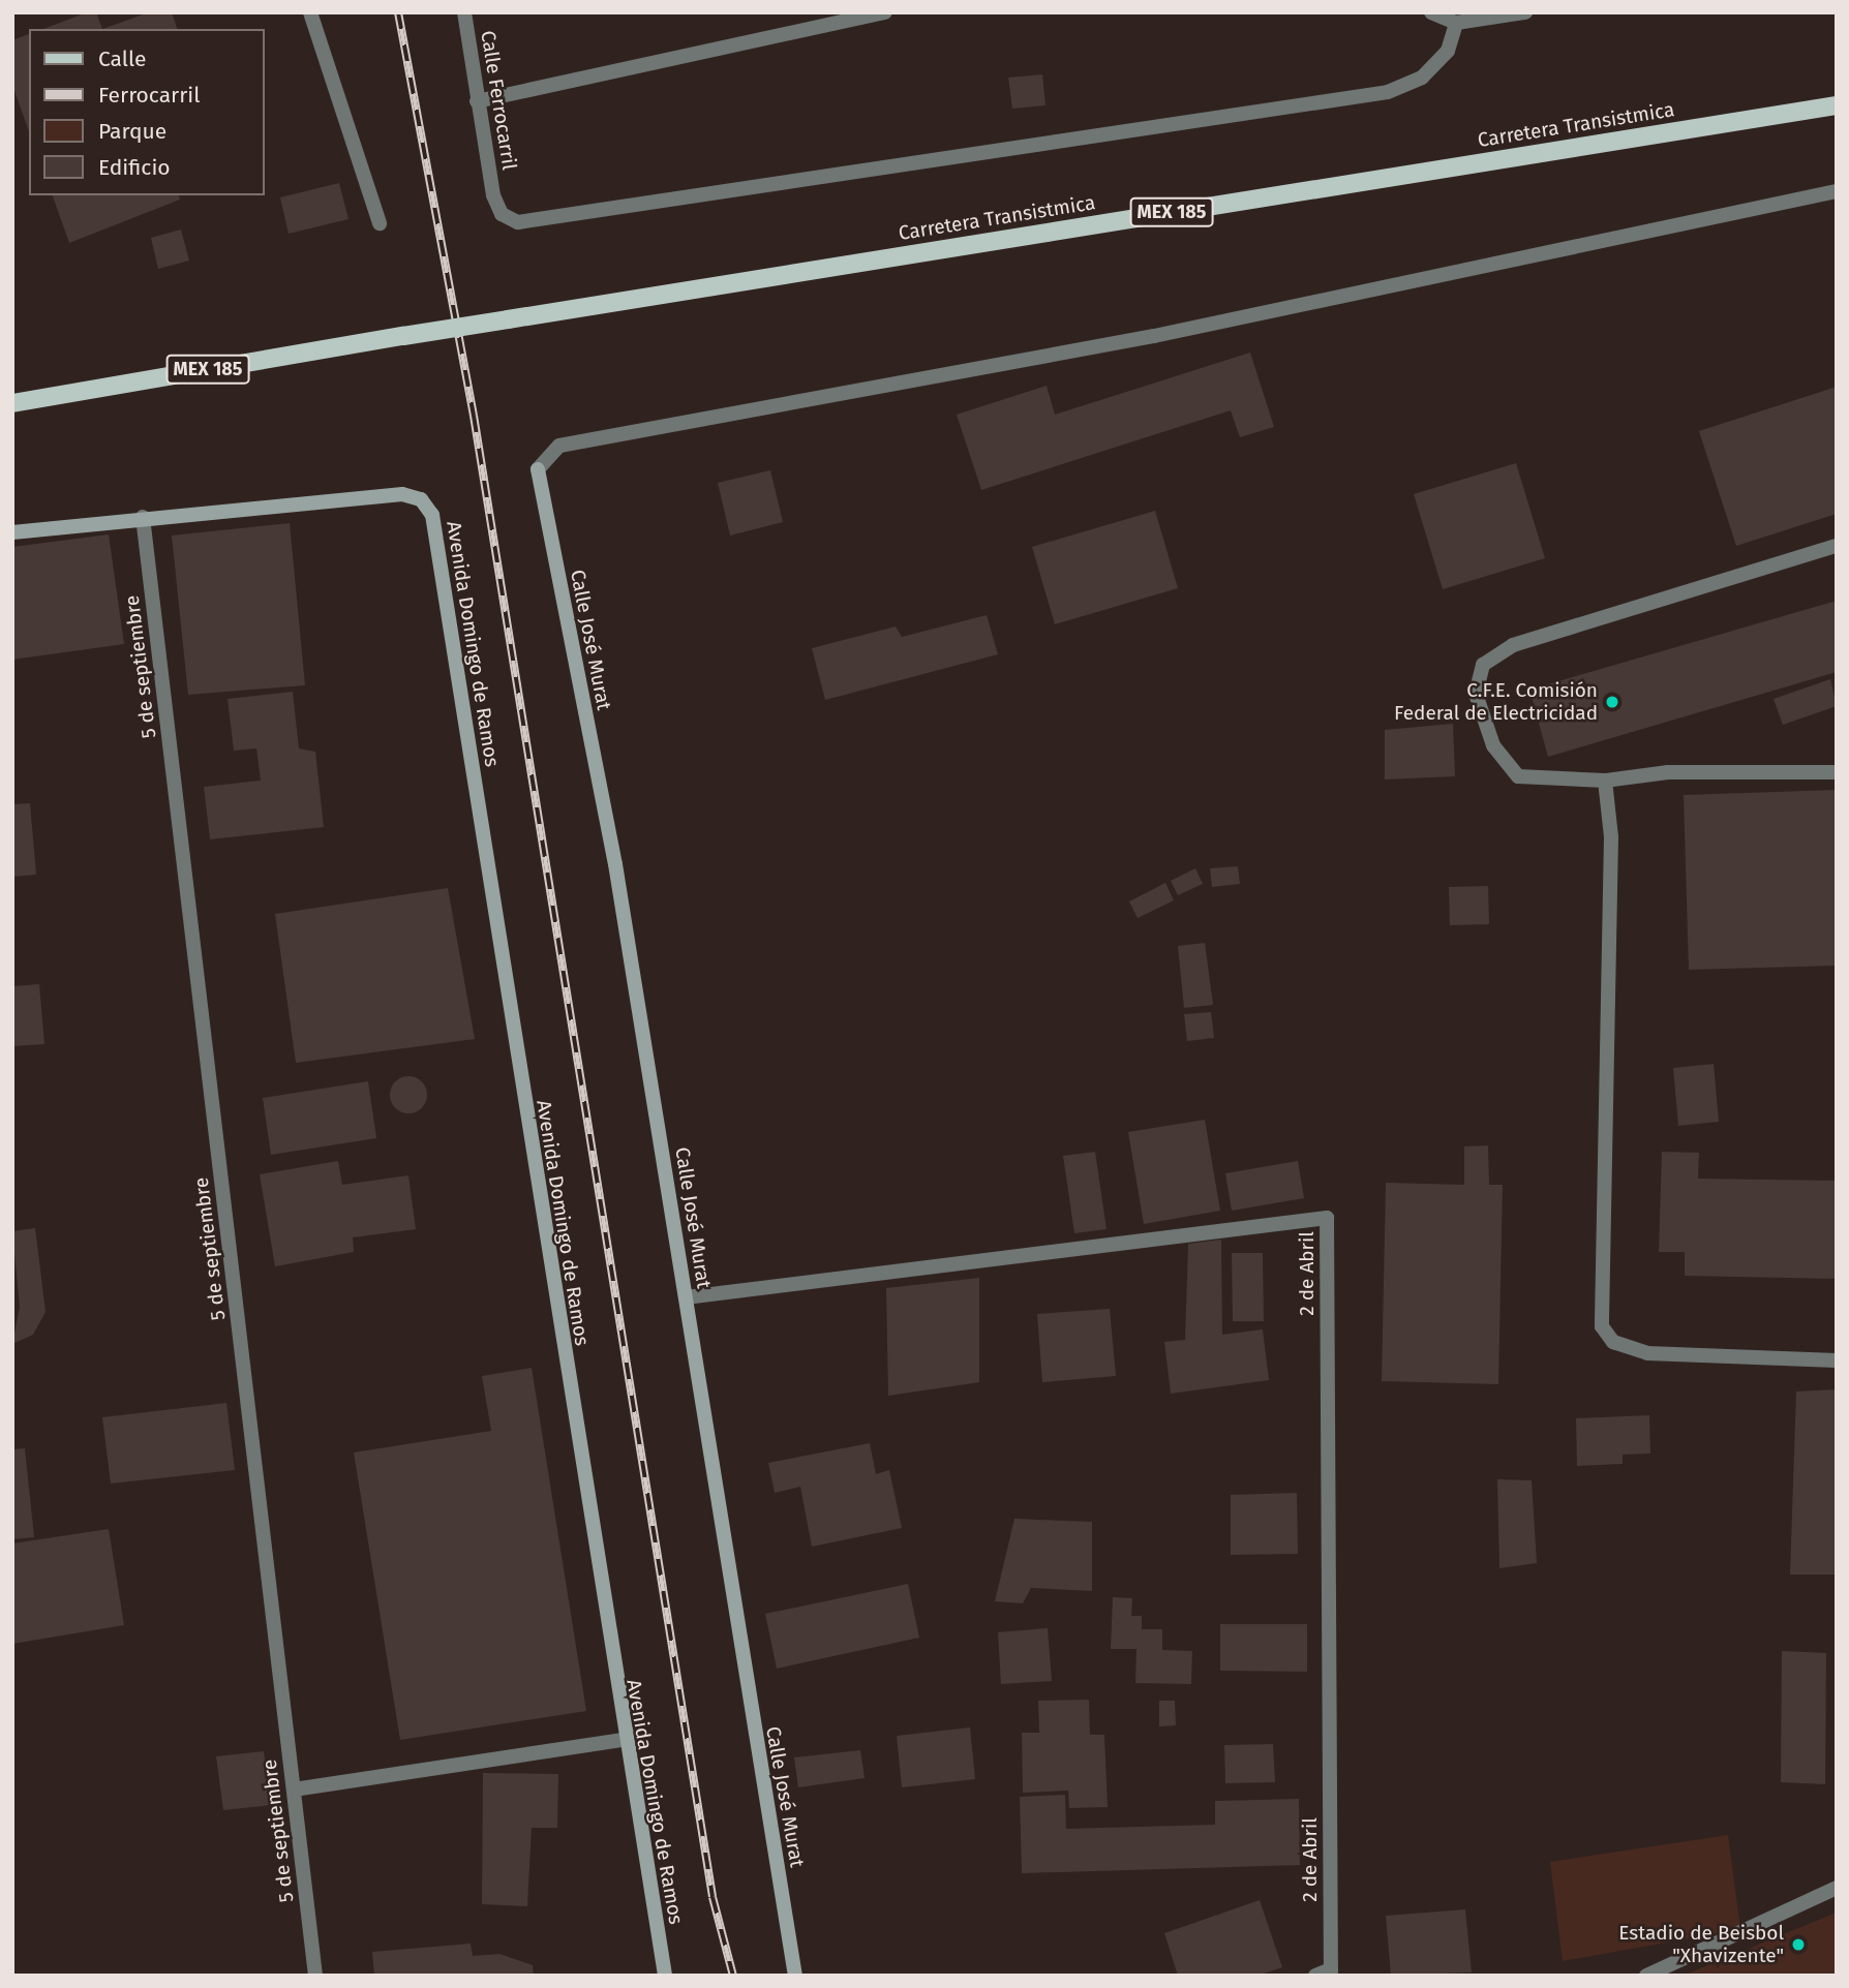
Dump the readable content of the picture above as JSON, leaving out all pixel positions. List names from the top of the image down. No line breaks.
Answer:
{"streets":{"main road":["Carretera Transistmica","MEX 185"],"street":["Calle Ferrocarril","Calle José Murat","Avenida Domingo de Ramos","5 de septiembre","2 de Abril"]},"crossings":[["Calle José Murat","2 de Abril"],["Avenida Domingo de Ramos","5 de septiembre"]],"places":["C.F.E. Comisión Federal de Electricidad","Estadio de Beisbol \"Xhavizente\""],"legend":["Calle","Ferrocarril","Parque","Edificio"]}
